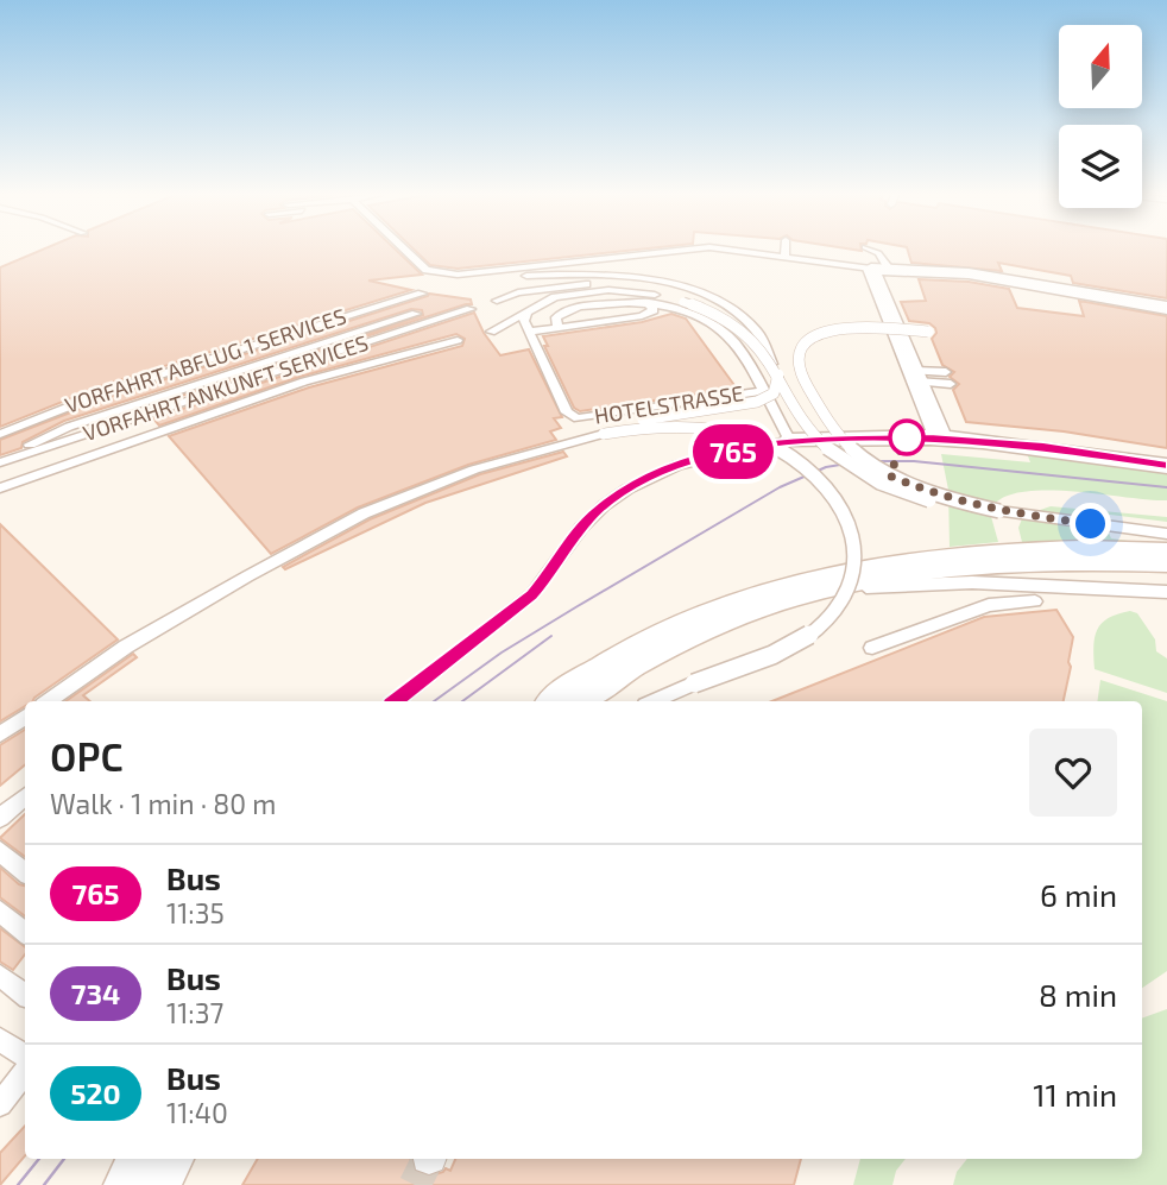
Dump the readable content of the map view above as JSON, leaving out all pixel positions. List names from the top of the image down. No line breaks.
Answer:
{"streets":{"lane":["VORFAHRT ABFLUG 1 SERVICES","VORFAHRT ANKUNFT SERVICES","HOTELSTRASSE"]},"lines":["bus line 765"],"north":"top","page":{"on_map":"765","heading":["OPC","Walk · 1 min · 80 m"],"list":[{"mark":"765","name":"Bus","note":"11:35","value":"6 min"},{"mark":"734","name":"Bus","note":"11:37","value":"8 min"},{"mark":"520","name":"Bus","note":"11:40","value":"11 min"}]}}
